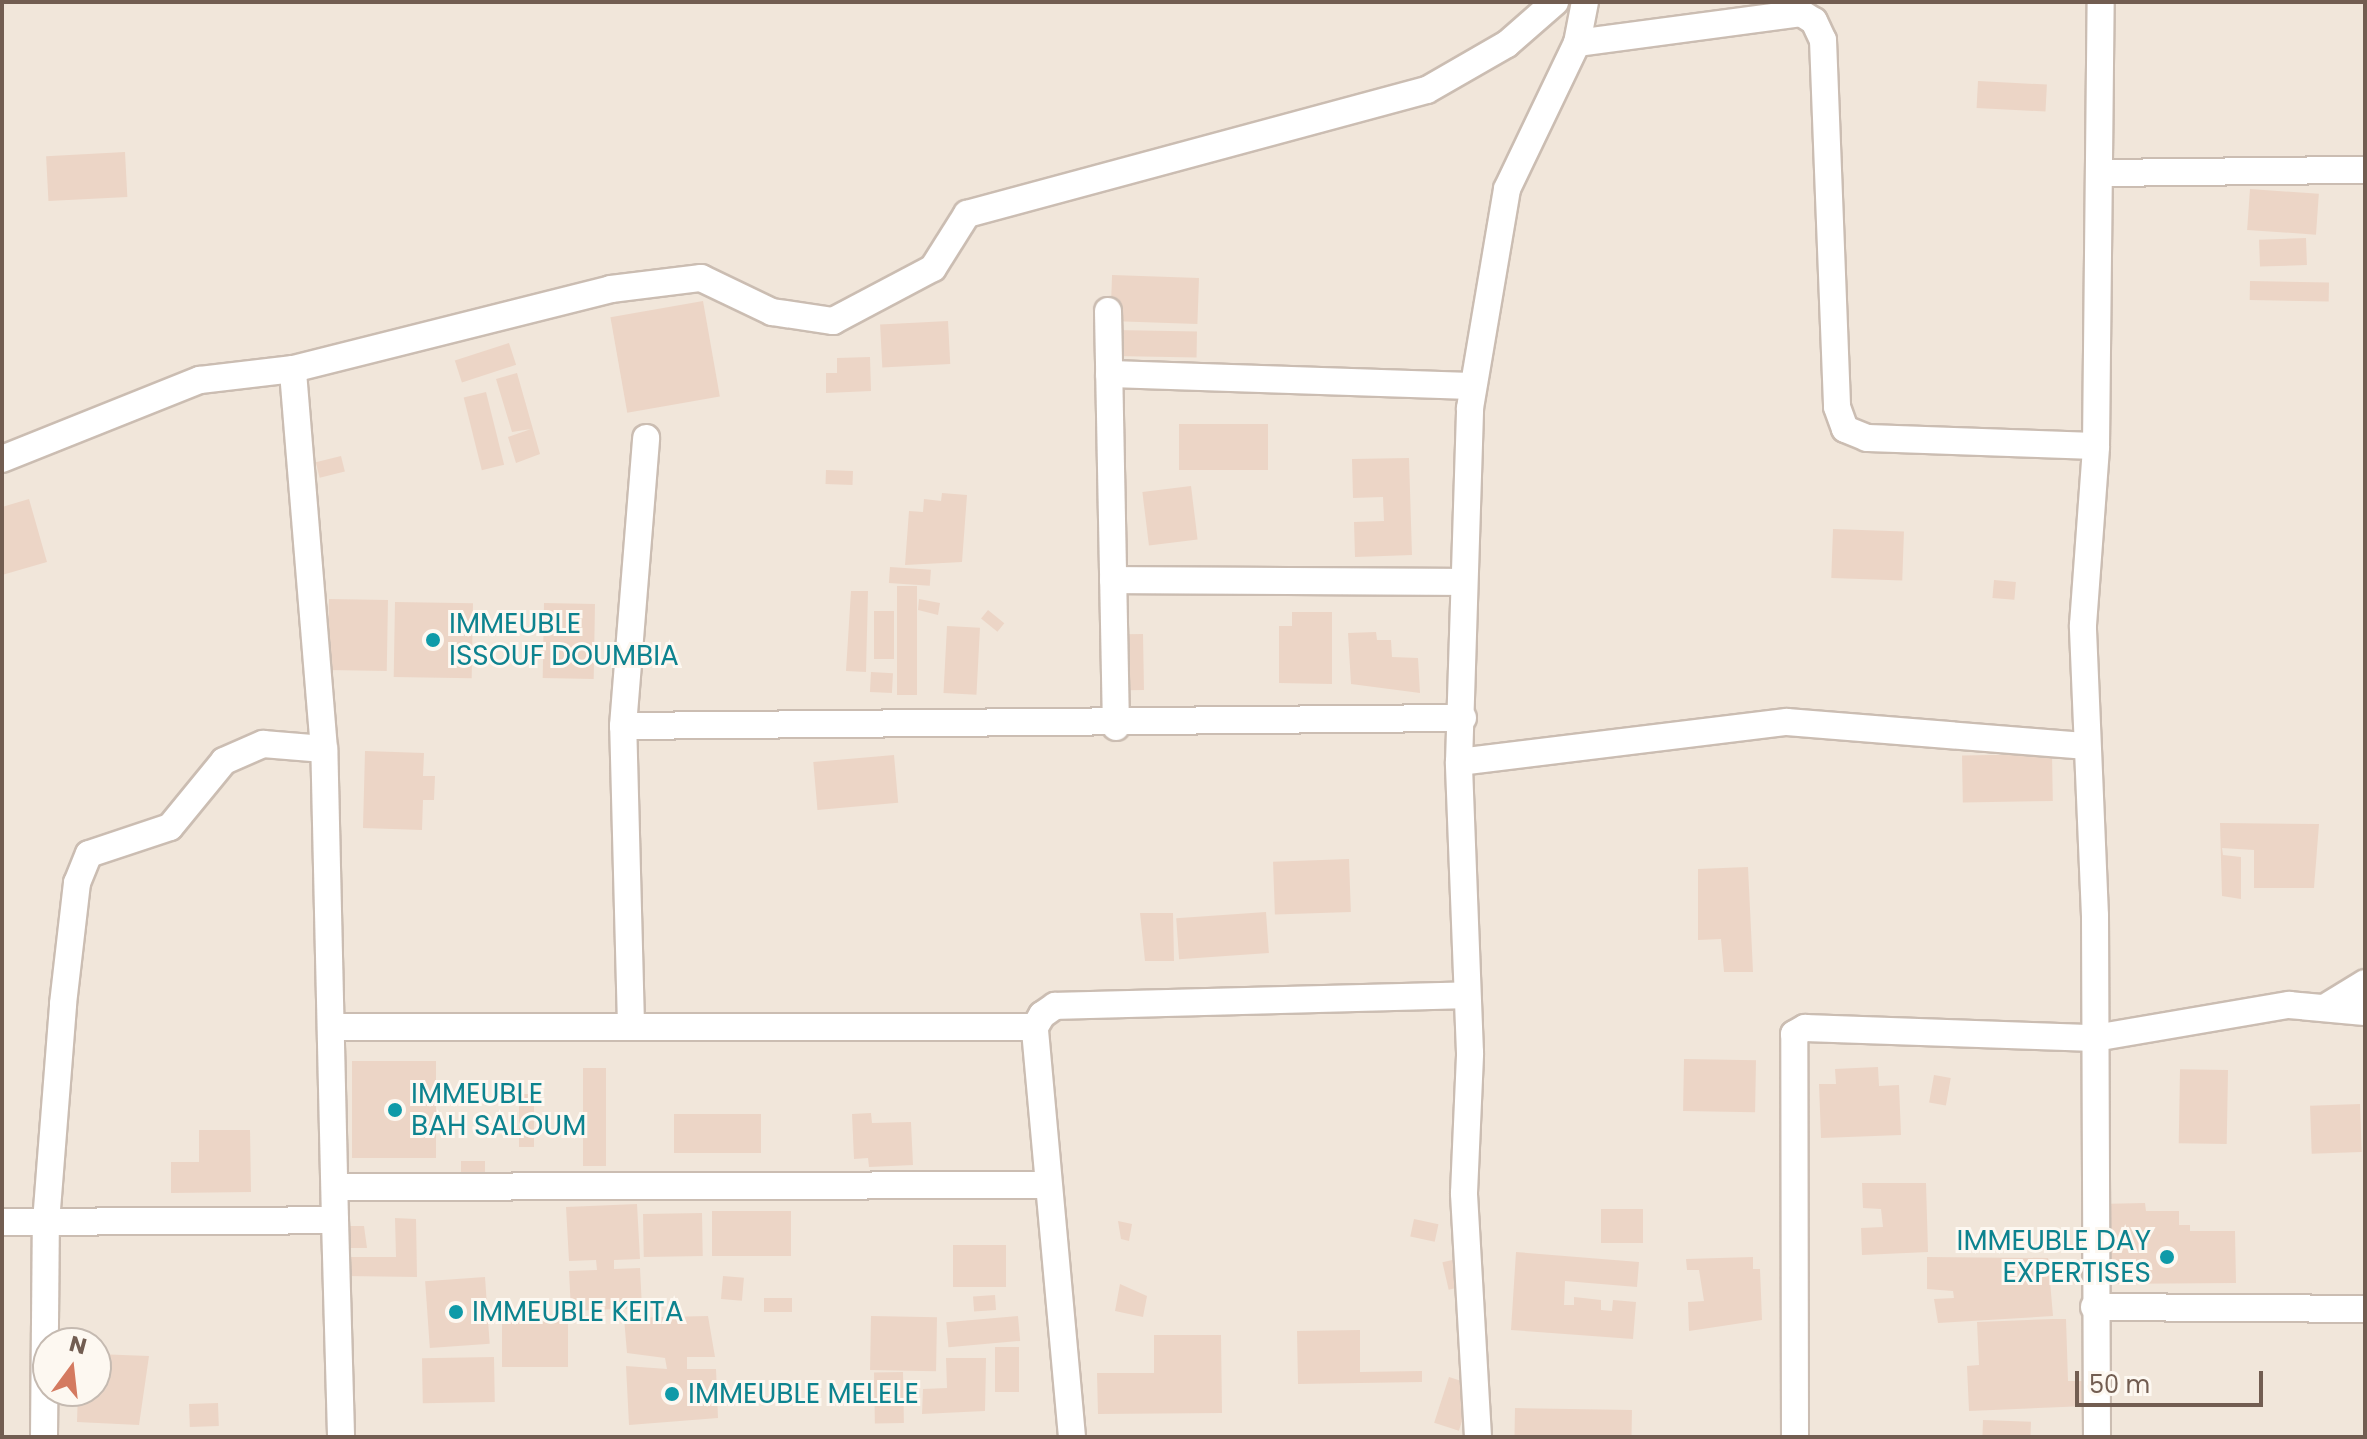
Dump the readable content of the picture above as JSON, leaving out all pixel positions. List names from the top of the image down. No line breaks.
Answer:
{"places":["IMMEUBLE ISSOUF DOUMBIA","IMMEUBLE BAH SALOUM","IMMEUBLE DAY EXPERTISES","IMMEUBLE KEITA","IMMEUBLE MELELE"],"scale_bar":"50 m","north":"top"}
